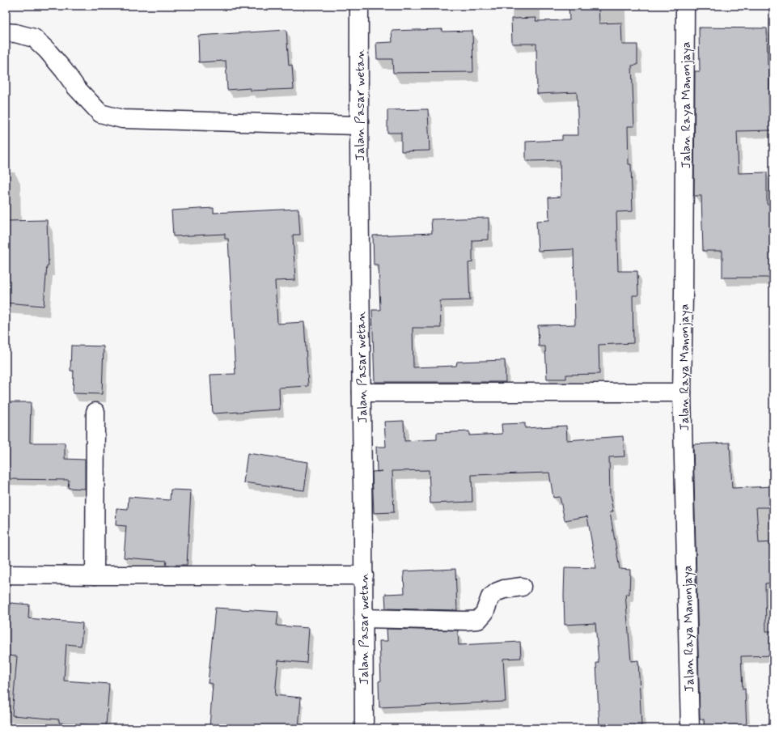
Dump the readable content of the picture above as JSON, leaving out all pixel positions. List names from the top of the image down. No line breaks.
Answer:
{"streets":{"street":["Jalan Pasar wetan","Jalan Raya Manonjaya"]}}
